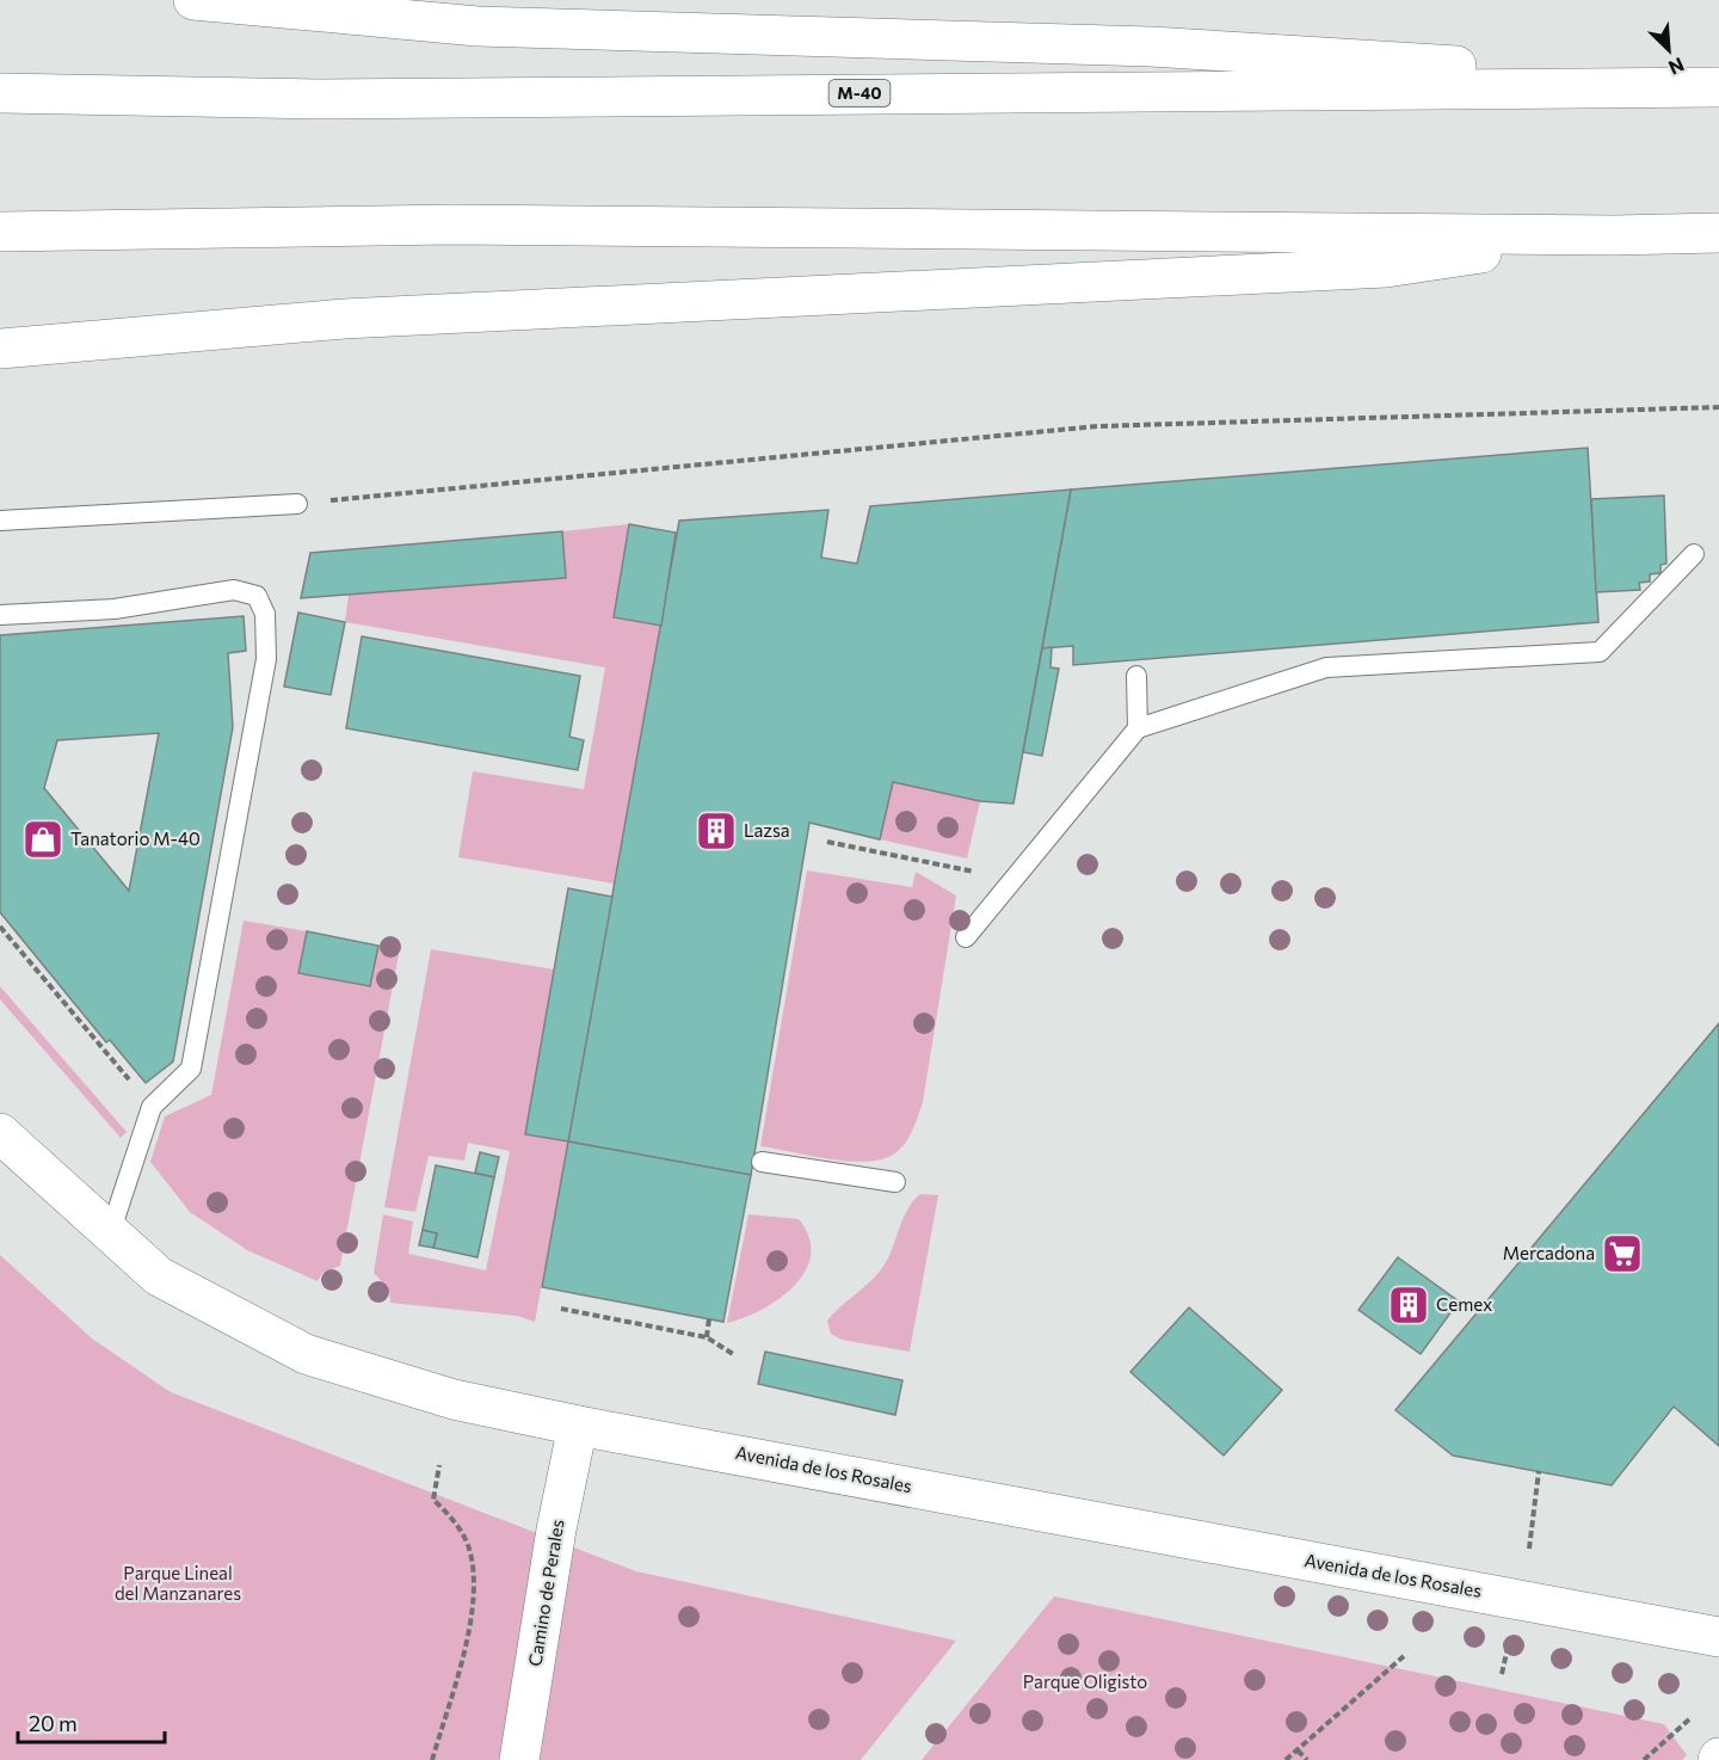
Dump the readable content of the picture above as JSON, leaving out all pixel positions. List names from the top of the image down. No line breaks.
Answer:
{"streets":{"main road":["M-40","Avenida de los Rosales","Camino de Perales"]},"crossings":[["Avenida de los Rosales","Camino de Perales"]],"parks":["Parque Lineal del Manzanares","Parque Oligisto"],"places":{"building":["Lazsa","Cemex"],"shop":["Tanatorio M-40"],"supermarket":["Mercadona"]},"scale_bar":"20 m","north":"bottom right"}
